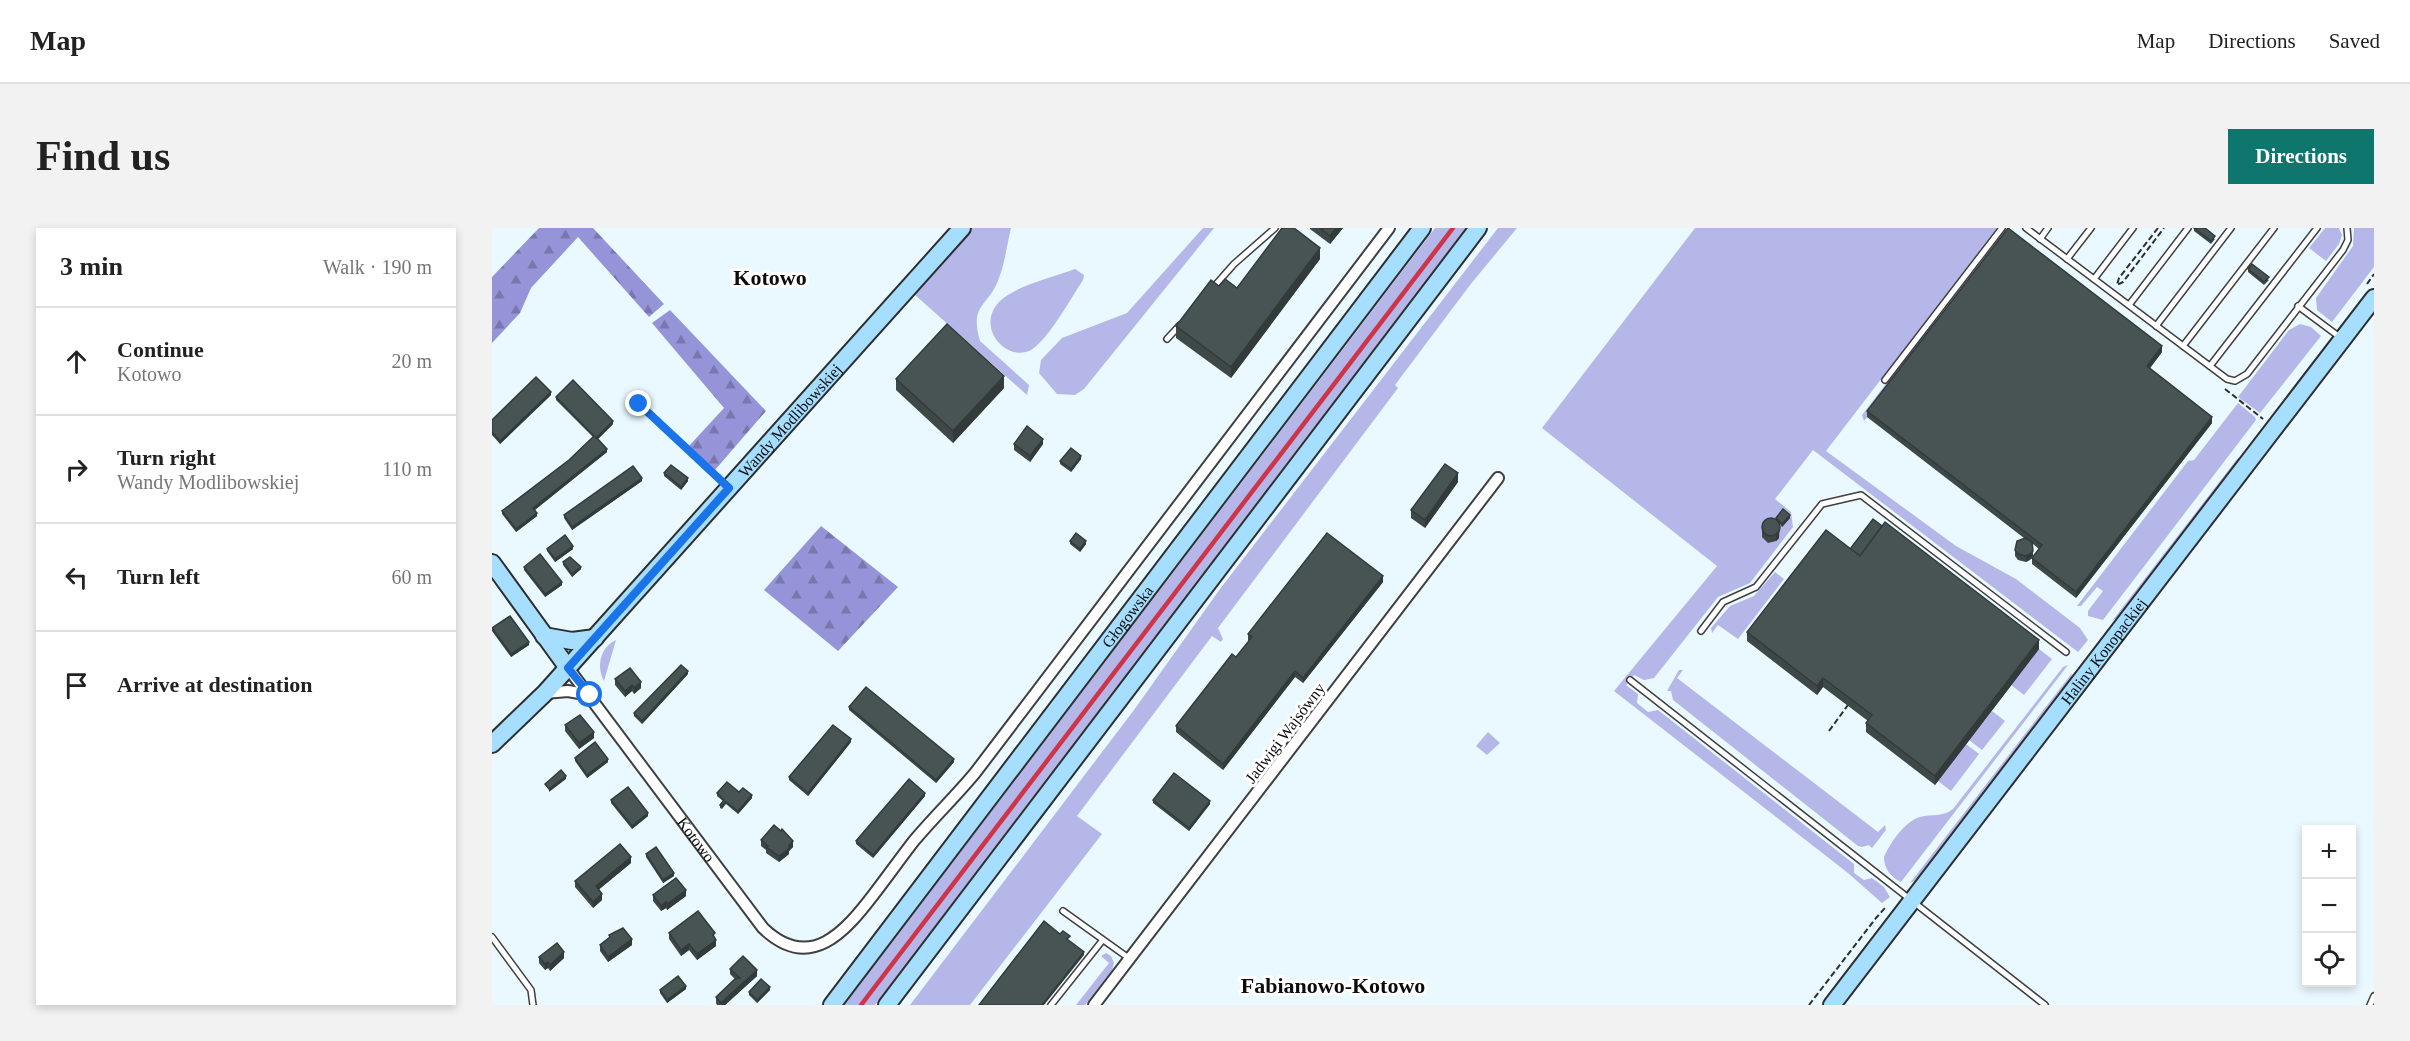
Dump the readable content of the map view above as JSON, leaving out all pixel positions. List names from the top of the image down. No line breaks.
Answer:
{"streets":{"main road":["Wandy Modlibowskiej","Głogowska","Haliny Konopackiej","Kotowo"],"street":["Jadwigi Wajsówny"]},"crossings":[["Wandy Modlibowskiej","Kotowo"]],"districts":["Kotowo","Fabianowo-Kotowo"],"page":{"header":"Map","nav":["Map","Directions","Saved"],"buttons":"Directions","title":"Find us","heading":["3 min","Walk · 190 m"],"list":[["Continue","Kotowo","20 m"],["Turn right","Wandy Modlibowskiej","110 m"],["Turn left","60 m"],"Arrive at destination"],"map_buttons":["+","−"]}}
